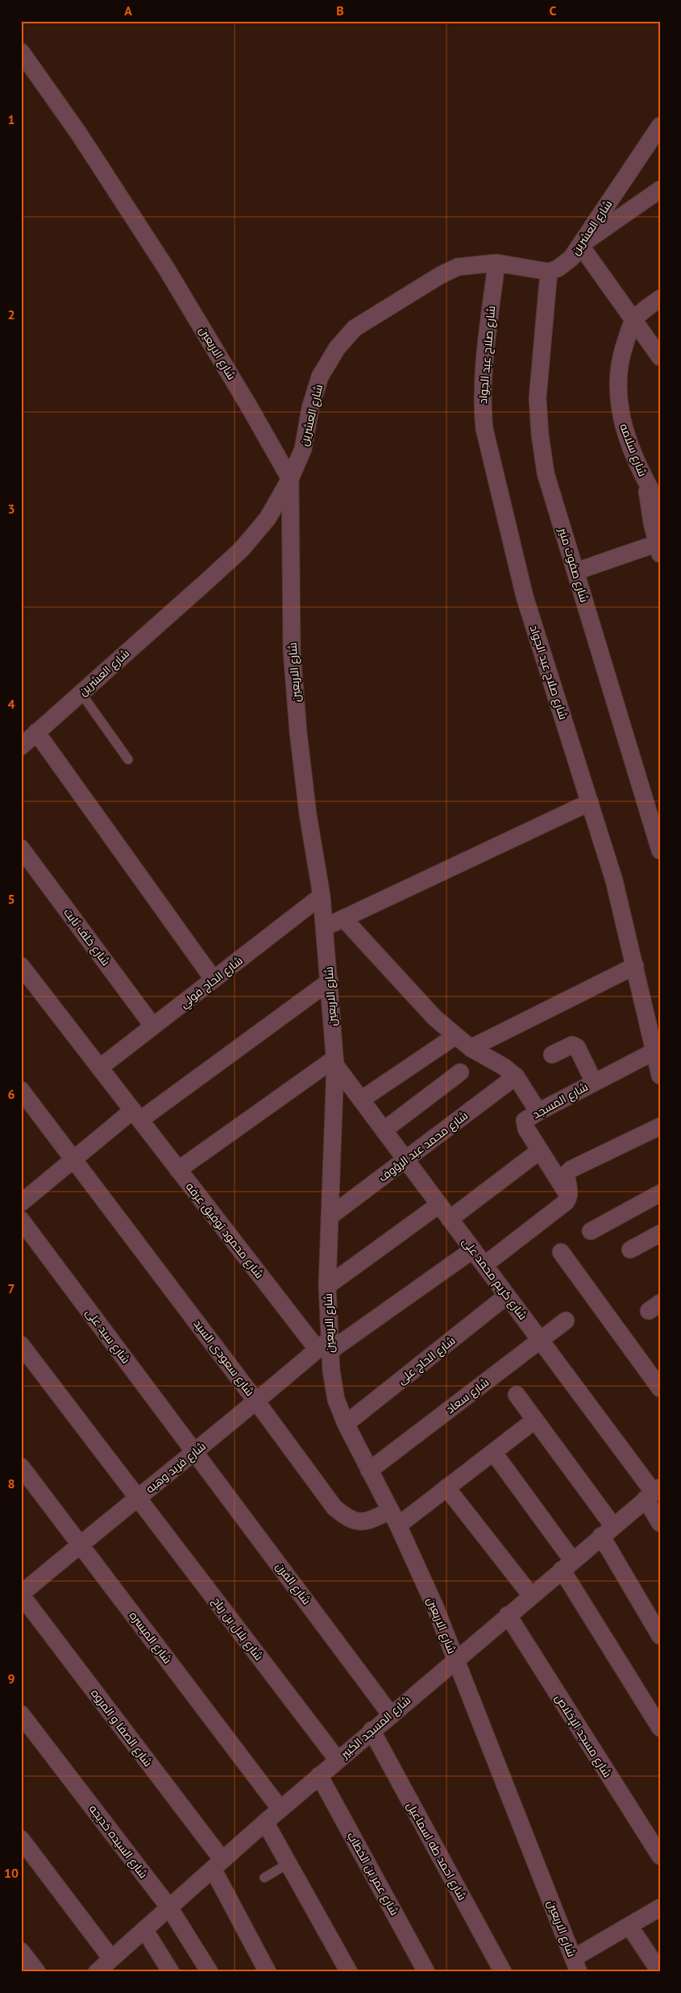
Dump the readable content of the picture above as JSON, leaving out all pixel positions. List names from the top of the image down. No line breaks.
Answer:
{"streets":{"street":["شارع العشرين","شارع الاربعين","شارع صلاح عبد الجواد","شارع سلامه","شارع صفوت منير","شارع خلف ثابت","شارع الحاج فولي","شارع المسجد","شارع محمد عبد الرؤوف","شارع محمود توفيق عرفه","شارع كريم محمد على","شارع سيد على","شارع سعودى السيد","شارع الحاج على","شارع سعاد","شارع فريد وهبه","شارع الفرن","شارع بلال بن رباح","شارع الميسره","شارع المسجد الكبير","شارع الصفا و المروه","شارع مسجد الإخلاص","شارع السيده خديجه","شارع احمد طه اسماعيل","شارع عمر بن الخطاب"]},"crossings":[["شارع العشرين","شارع الاربعين"],["شارع العشرين","شارع صلاح عبد الجواد"],["شارع العشرين","شارع صفوت منير"],["شارع الاربعين","شارع الحاج فولي"],["شارع الاربعين","شارع محمد عبد الرؤوف"],["شارع الاربعين","شارع محمود توفيق عرفه"],["شارع الاربعين","شارع كريم محمد على"],["شارع الاربعين","شارع سعودى السيد"],["شارع الاربعين","شارع الحاج على"],["شارع الاربعين","شارع سعاد"],["شارع الاربعين","شارع فريد وهبه"],["شارع الاربعين","شارع المسجد الكبير"],["شارع صلاح عبد الجواد","شارع المسجد"],["شارع خلف ثابت","شارع الحاج فولي"],["شارع الحاج فولي","شارع محمود توفيق عرفه"],["شارع محمد عبد الرؤوف","شارع كريم محمد على"],["شارع محمود توفيق عرفه","شارع فريد وهبه"],["شارع كريم محمد على","شارع الحاج على"],["شارع كريم محمد على","شارع سعاد"],["شارع كريم محمد على","شارع فريد وهبه"],["شارع كريم محمد على","شارع المسجد الكبير"],["شارع سيد على","شارع فريد وهبه"],["شارع سيد على","شارع الفرن"],["شارع سعودى السيد","شارع فريد وهبه"],["شارع فريد وهبه","شارع الفرن"],["شارع فريد وهبه","شارع بلال بن رباح"],["شارع فريد وهبه","شارع الميسره"],["شارع فريد وهبه","شارع الصفا و المروه"],["شارع الفرن","شارع المسجد الكبير"],["شارع بلال بن رباح","شارع المسجد الكبير"],["شارع الميسره","شارع المسجد الكبير"],["شارع المسجد الكبير","شارع الصفا و المروه"],["شارع المسجد الكبير","شارع مسجد الإخلاص"],["شارع المسجد الكبير","شارع السيده خديجه"],["شارع المسجد الكبير","شارع احمد طه اسماعيل"],["شارع المسجد الكبير","شارع عمر بن الخطاب"]],"grid":{"columns":["A","B","C"],"rows":["1","2","3","4","5","6","7","8","9","10"]}}
